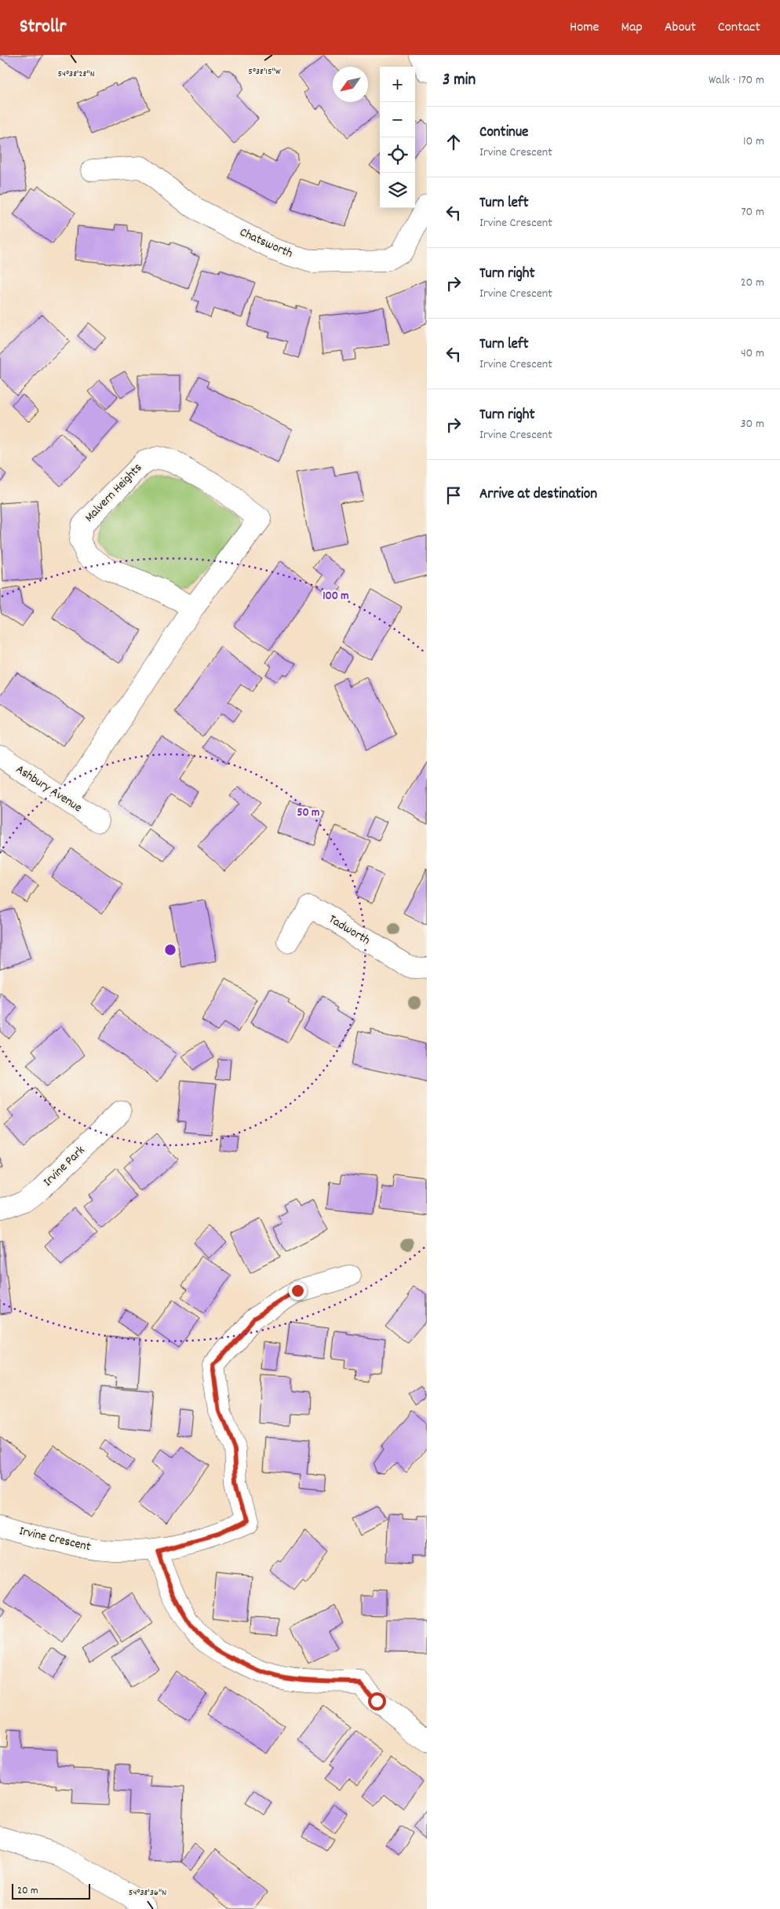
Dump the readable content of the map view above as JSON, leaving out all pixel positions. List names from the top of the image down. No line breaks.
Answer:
{"streets":{"street":["Chatsworth","Malvern Heights","Ashbury Avenue","Tadworth","Irvine Park","Irvine Crescent"]},"crossings":[["Malvern Heights","Ashbury Avenue"]],"scale_bar":"20 m","north":"bottom left","page":{"header":"Strollr","nav":["Home","Map","About","Contact"],"heading":["3 min","Walk · 170 m"],"map_buttons":["+","−"],"list":[["Continue","Irvine Crescent","10 m"],["Turn left","Irvine Crescent","70 m"],["Turn right","Irvine Crescent","20 m"],["Turn left","Irvine Crescent","40 m"],["Turn right","Irvine Crescent","30 m"],"Arrive at destination"],"scale":"20 m"},"coordinates":["5°38'15\"W","54°38'28\"N","54°38'36\"N"],"rings":["100 m","50 m"]}
